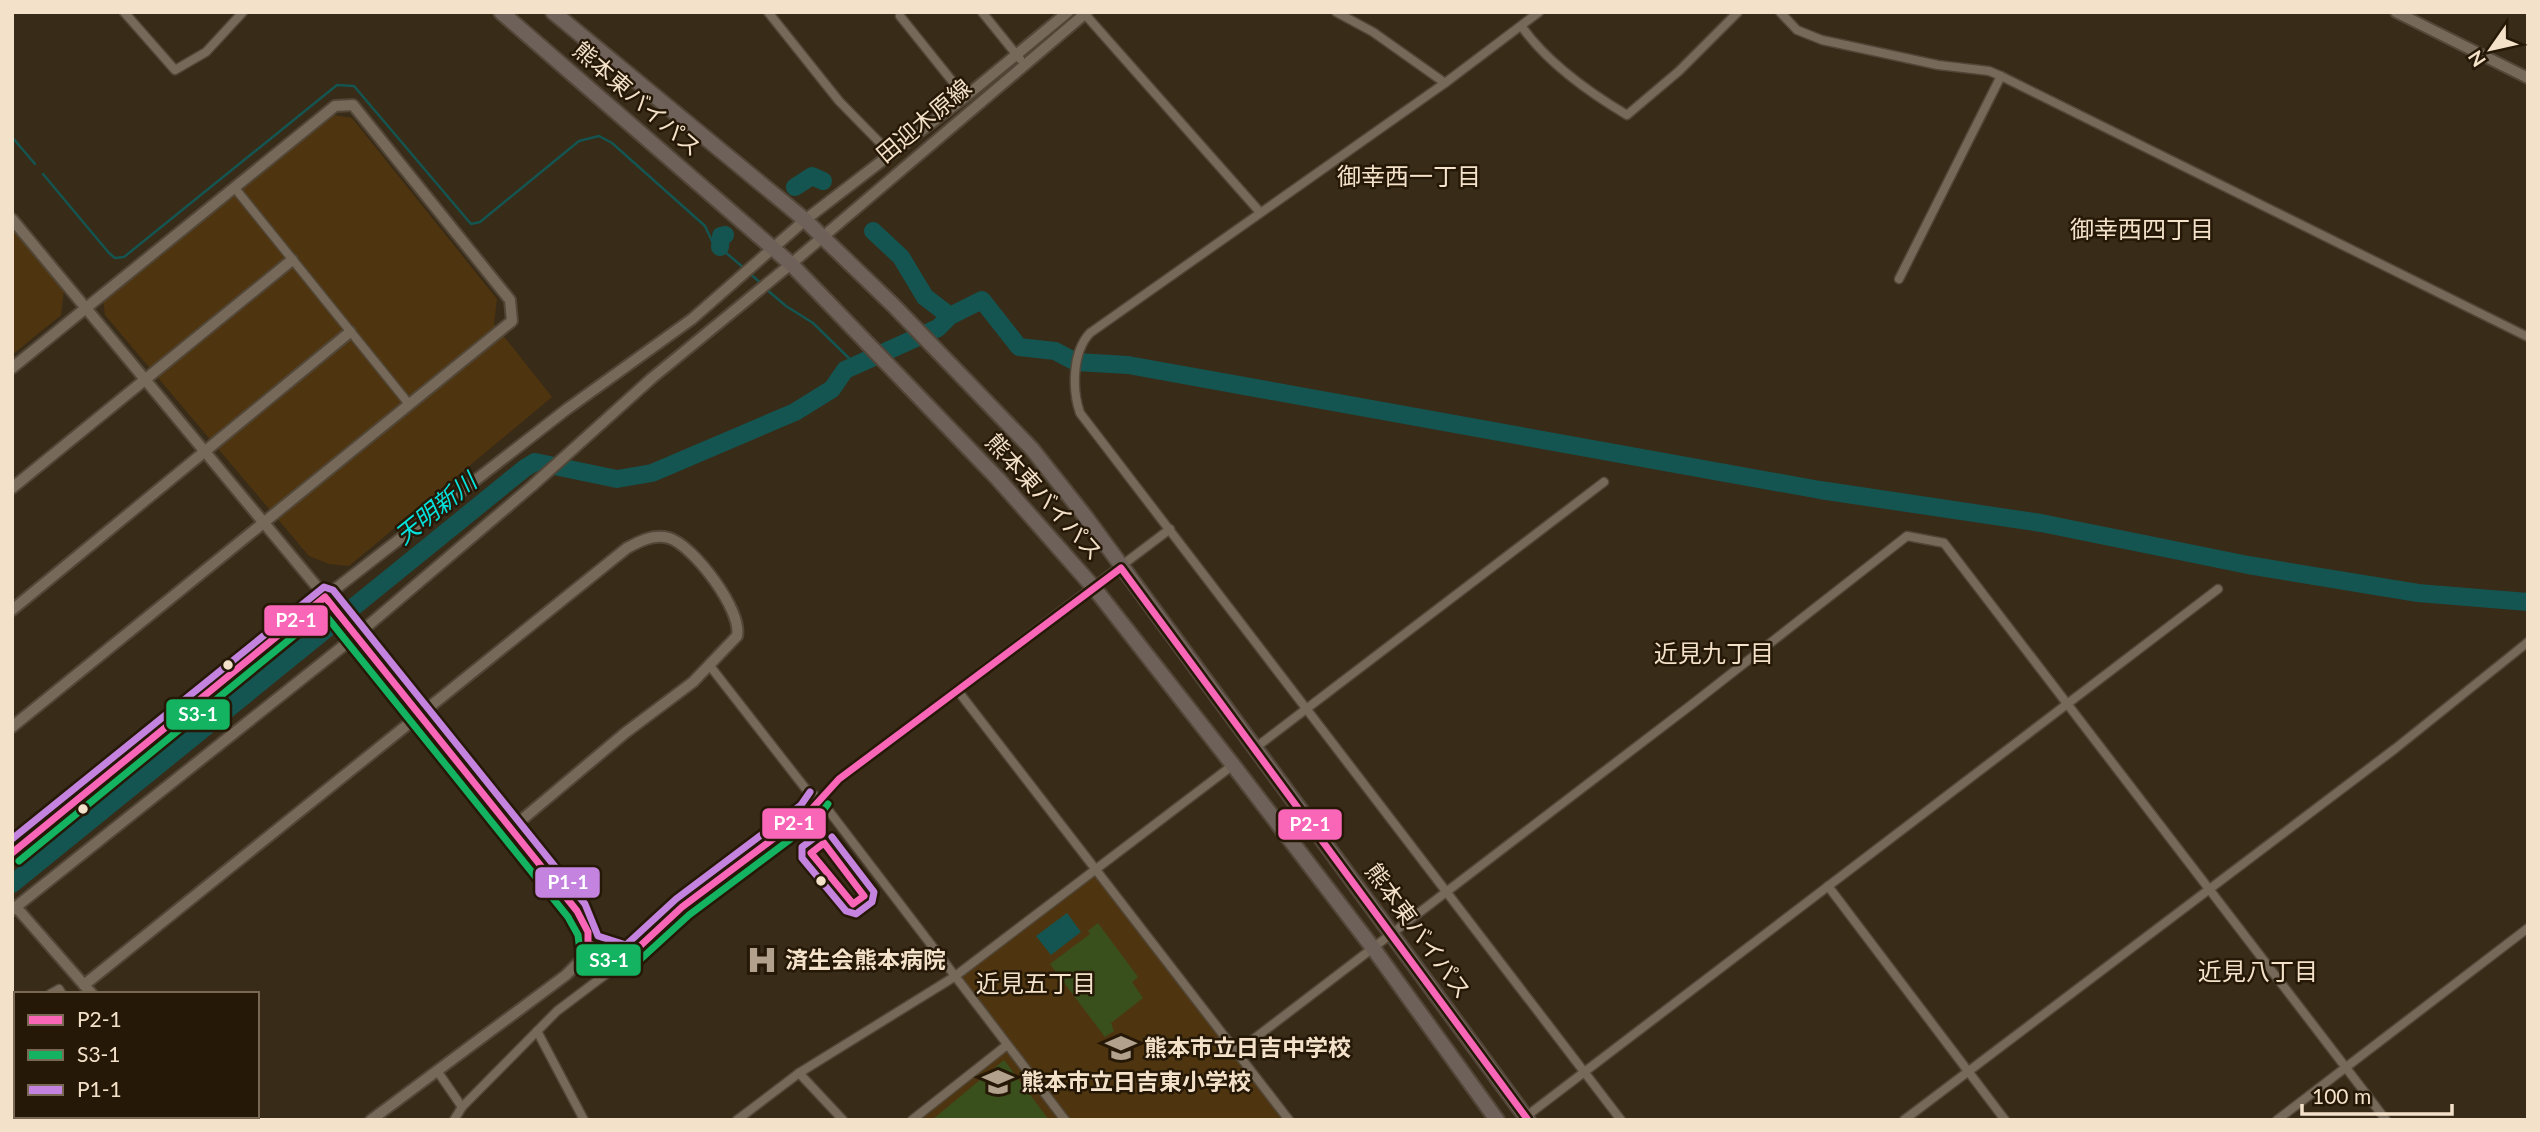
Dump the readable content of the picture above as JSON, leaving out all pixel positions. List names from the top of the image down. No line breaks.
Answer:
{"streets":{"highway":["熊本東バイパス"],"street":["田迎木原線"]},"crossings":[["熊本東バイパス","田迎木原線"]],"districts":["御幸西一丁目","御幸西四丁目","近見九丁目","近見八丁目","近見五丁目"],"water":["天明新川"],"places":{"hospital":["済生会熊本病院"],"school or university":["熊本市立日吉中学校","熊本市立日吉東小学校"]},"lines":["transit line P2-1","transit line P1-1","transit line S3-1"],"legend":["P2-1","S3-1","P1-1"],"scale_bar":"100 m","north":"bottom left"}
